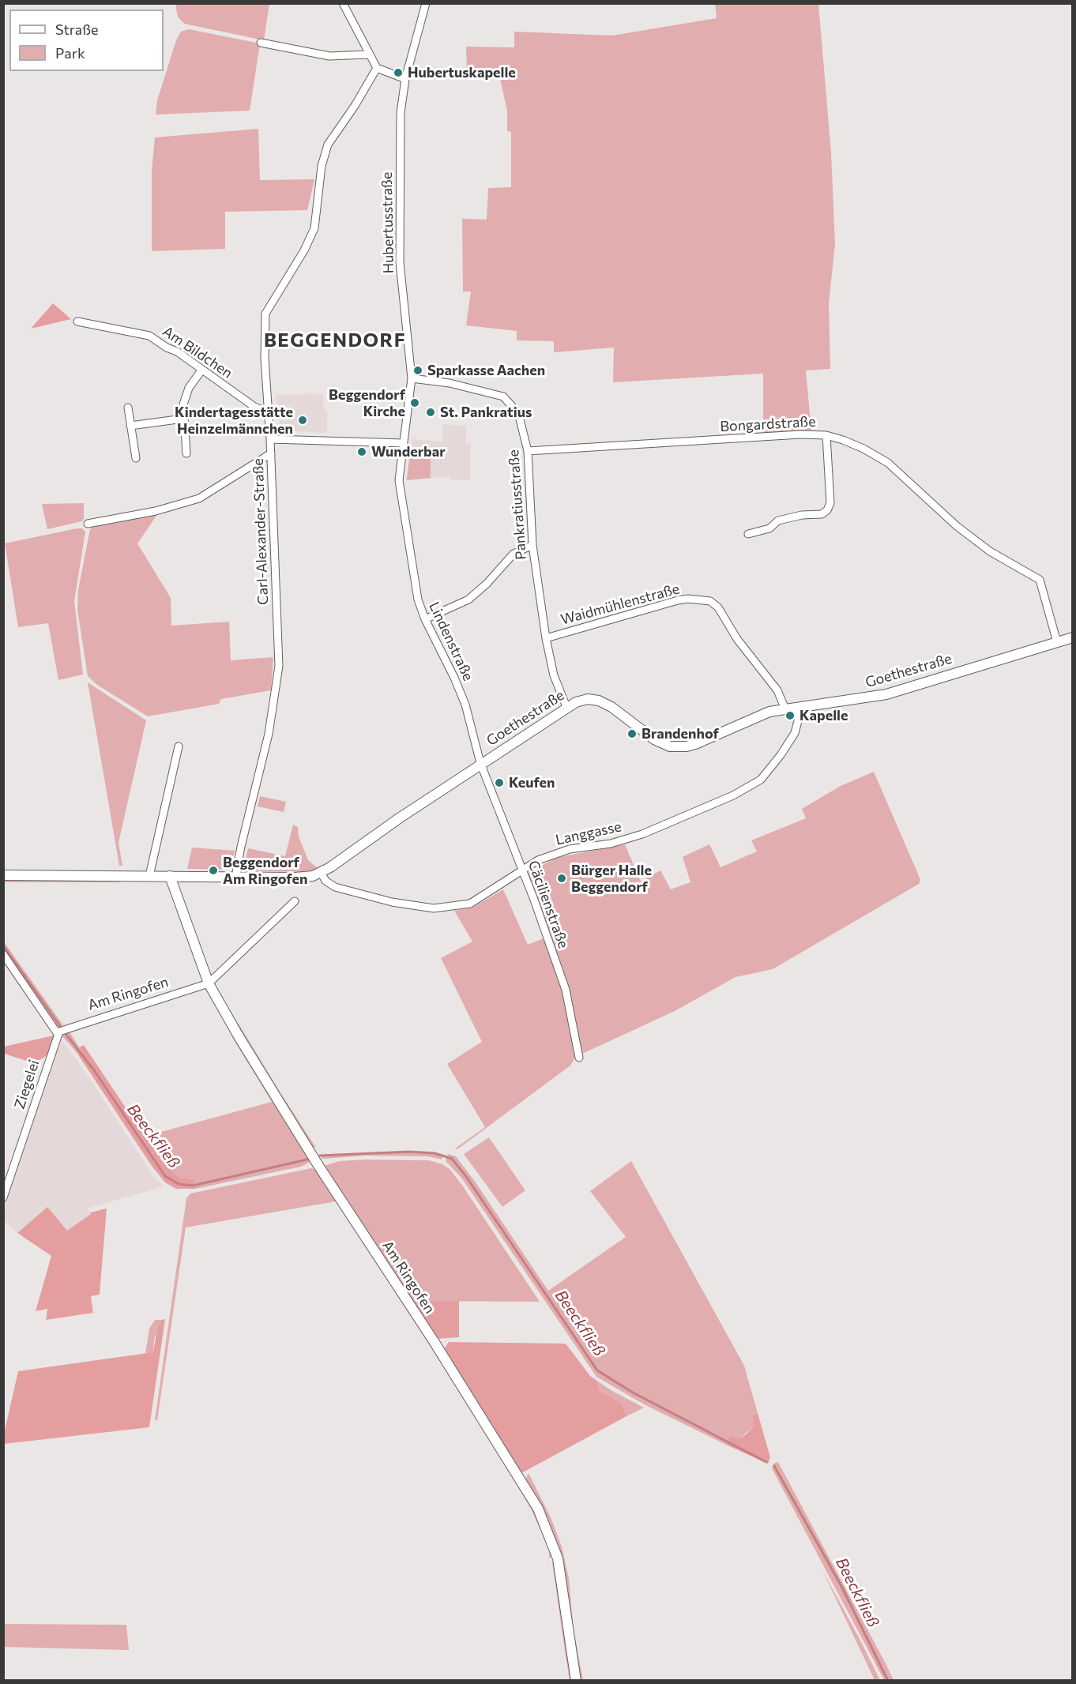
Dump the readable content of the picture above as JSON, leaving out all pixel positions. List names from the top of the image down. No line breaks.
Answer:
{"streets":{"street":["Hubertusstraße","Am Bildchen","Bongardstraße","Pankratiusstraße","Carl-Alexander-Straße","Waidmühlenstraße","Lindenstraße","Goethestraße","Langgasse","Cäcilienstraße","Am Ringofen","Ziegelei"]},"crossings":[["Hubertusstraße","Pankratiusstraße"],["Hubertusstraße","Lindenstraße"],["Am Bildchen","Carl-Alexander-Straße"],["Bongardstraße","Pankratiusstraße"],["Bongardstraße","Goethestraße"],["Pankratiusstraße","Waidmühlenstraße"],["Pankratiusstraße","Goethestraße"],["Carl-Alexander-Straße","Goethestraße"],["Waidmühlenstraße","Goethestraße"],["Lindenstraße","Goethestraße"],["Lindenstraße","Cäcilienstraße"],["Goethestraße","Langgasse"],["Goethestraße","Cäcilienstraße"],["Goethestraße","Am Ringofen"],["Langgasse","Cäcilienstraße"],["Am Ringofen","Ziegelei"]],"districts":["BEGGENDORF"],"water":["Beeckfließ"],"places":["Hubertuskapelle","Sparkasse Aachen","Beggendorf Kirche","St. Pankratius","Kindertagesstätte Heinzelmännchen","Wunderbar","Kapelle","Brandenhof","Keufen","Beggendorf Am Ringofen","Bürger Halle Beggendorf"],"legend":["Straße","Park"]}
